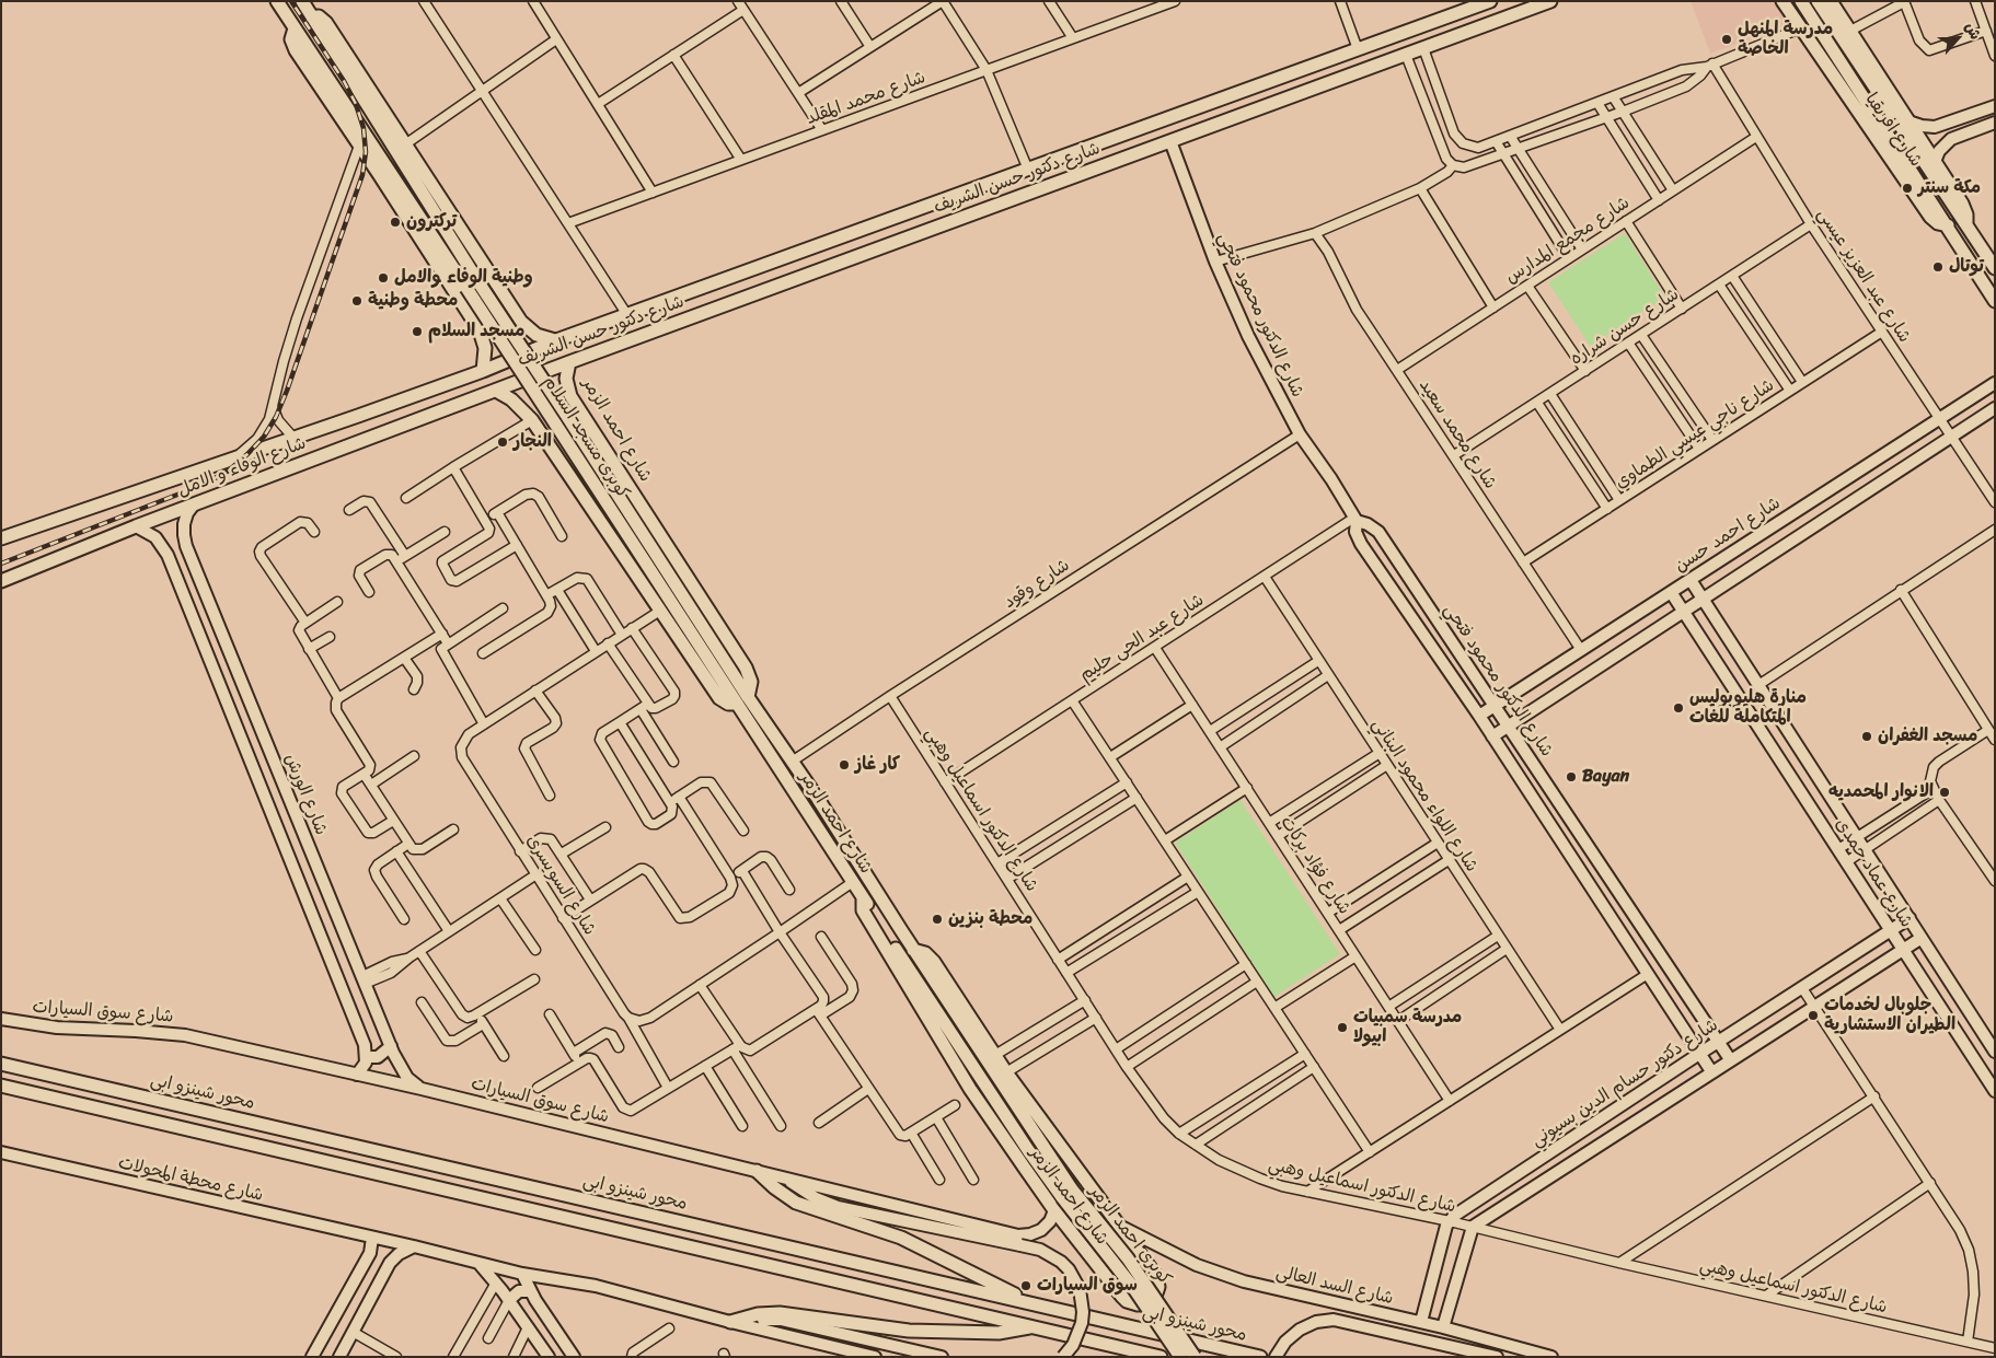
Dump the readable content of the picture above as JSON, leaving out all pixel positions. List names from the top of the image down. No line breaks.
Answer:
{"streets":{"main road":["شارع افريقيا","شارع دكتور حسن الشريف","شارع احمد الزمر","كوبرى مسجد السلام","شارع الوفاء و الامل","محور شينزو ابى","كوبري احمد الزمر"],"street":["شارع محمد المقلد","شارع مجمع المدارس","شارع عبد العزيز عيسي","شارع الدكتور محمود فتحي","شارع حسن شراره","شارع محمد سعيد","شارع ناجي عيسي الطماوي","شارع احمد حسن","شارع وقود","شارع عبد الحى حليم","شارع الورش","شارع اللواء محمود البناني","شارع الدكتور اسماعيل وهبي","شارع فؤاد بركات","شارع عماد حمدى","شارع السويسرى","شارع سوق السيارات","شارع دكتور حسام الدين بسيوني","شارع محطة المحولات","شارع السد العالى"]},"crossings":[["شارع دكتور حسن الشريف","شارع الدكتور محمود فتحي"],["شارع دكتور حسن الشريف","شارع احمد الزمر"],["شارع دكتور حسن الشريف","شارع الوفاء و الامل"],["شارع مجمع المدارس","شارع عبد العزيز عيسي"],["شارع مجمع المدارس","شارع محمد سعيد"],["شارع عبد العزيز عيسي","شارع حسن شراره"],["شارع عبد العزيز عيسي","شارع ناجي عيسي الطماوي"],["شارع عبد العزيز عيسي","شارع احمد حسن"],["شارع الدكتور محمود فتحي","شارع احمد حسن"],["شارع الدكتور محمود فتحي","شارع وقود"],["شارع الدكتور محمود فتحي","شارع عبد الحى حليم"],["شارع الدكتور محمود فتحي","شارع دكتور حسام الدين بسيوني"],["شارع حسن شراره","شارع محمد سعيد"],["شارع احمد الزمر","كوبرى مسجد السلام"],["شارع احمد الزمر","شارع الوفاء و الامل"],["شارع احمد الزمر","شارع وقود"],["شارع احمد الزمر","شارع السويسرى"],["شارع احمد الزمر","شارع سوق السيارات"],["شارع احمد الزمر","شارع السد العالى"],["شارع محمد سعيد","شارع ناجي عيسي الطماوي"],["شارع محمد سعيد","شارع احمد حسن"],["شارع الوفاء و الامل","شارع الورش"],["شارع احمد حسن","شارع عماد حمدى"],["شارع وقود","شارع الدكتور اسماعيل وهبي"],["شارع عبد الحى حليم","شارع اللواء محمود البناني"],["شارع عبد الحى حليم","شارع الدكتور اسماعيل وهبي"],["شارع عبد الحى حليم","شارع فؤاد بركات"],["شارع الورش","شارع سوق السيارات"],["شارع الدكتور اسماعيل وهبي","شارع دكتور حسام الدين بسيوني"],["شارع عماد حمدى","شارع دكتور حسام الدين بسيوني"]],"places":["مدرسة المنهل الخاصة","مكة سنتر","تركترون","توتال","وطنية الوفاء والامل","محطة وطنية","مسجد السلام","النجار","منارة هليوبوليس المتكاملة للغات","مسجد الغفران","كار غاز","Bayan","الانوار المحمديه","محطة بنزين","جلوبال لخدمات الطيران الاستشارية","مدرسة سمبيات ابيولا","سوق السيارات"],"north":"top right"}
